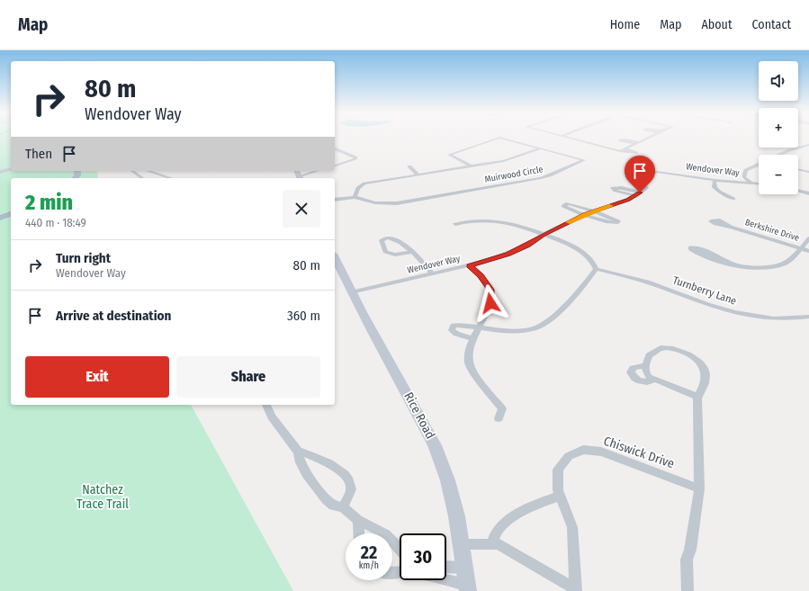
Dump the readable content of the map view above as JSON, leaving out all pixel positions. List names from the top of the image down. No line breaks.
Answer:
{"streets":{"street":["Wendover Way","Muirwood Circle","Berkshire Drive","Turnberry Lane","Rice Road","Chiswick Drive"]},"crossings":[["Wendover Way","Rice Road"]],"parks":["Natchez Trace Trail"],"page":{"header":"Map","nav":["Home","Map","About","Contact"],"map_buttons":["+","−"],"turn":["80 m","Wendover Way"],"then":"Then","heading":["2 min","440 m · 18:49"],"list":[{"name":"Turn right","note":"Wendover Way","value":"80 m"},{"name":"Arrive at destination","value":"360 m"}],"buttons":["Exit","Share"],"speed":"22 km/h","limit":"30"}}
